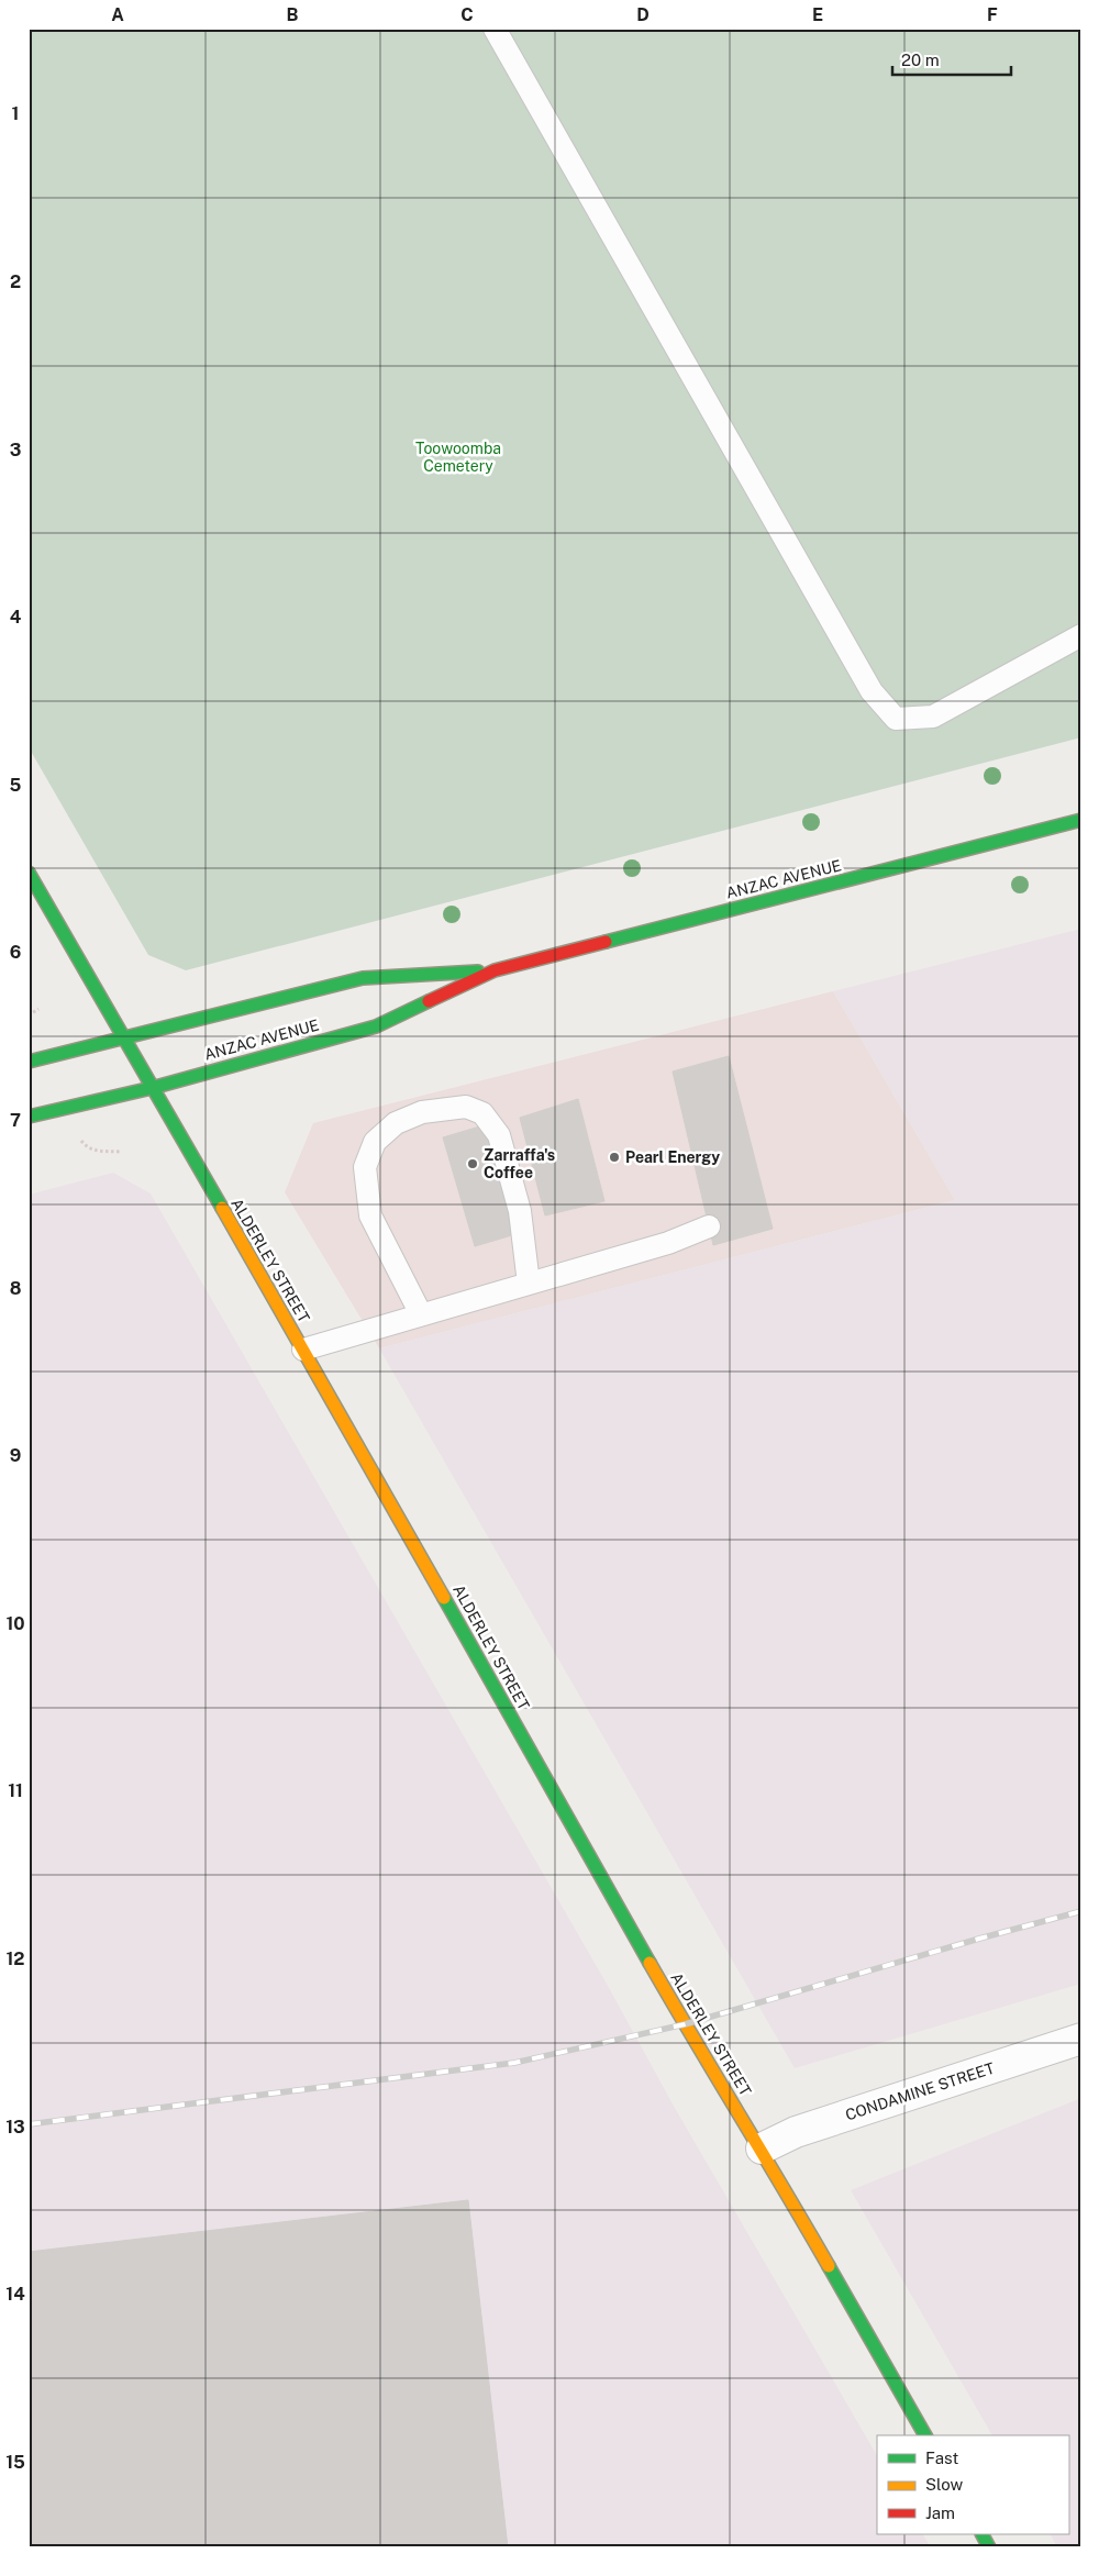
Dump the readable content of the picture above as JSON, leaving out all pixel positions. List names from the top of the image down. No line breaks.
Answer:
{"streets":{"main road":["ANZAC AVENUE","ALDERLEY STREET"],"street":["CONDAMINE STREET"]},"crossings":[["ANZAC AVENUE","ALDERLEY STREET"],["ALDERLEY STREET","CONDAMINE STREET"]],"parks":["Toowoomba Cemetery"],"places":["Pearl Energy","Zarraffa's Coffee"],"legend":["Fast","Slow","Jam"],"scale_bar":"20 m","grid":{"columns":["A","B","C","D","E","F"],"rows":["1","2","3","4","5","6","7","8","9","10","11","12","13","14","15"]}}
